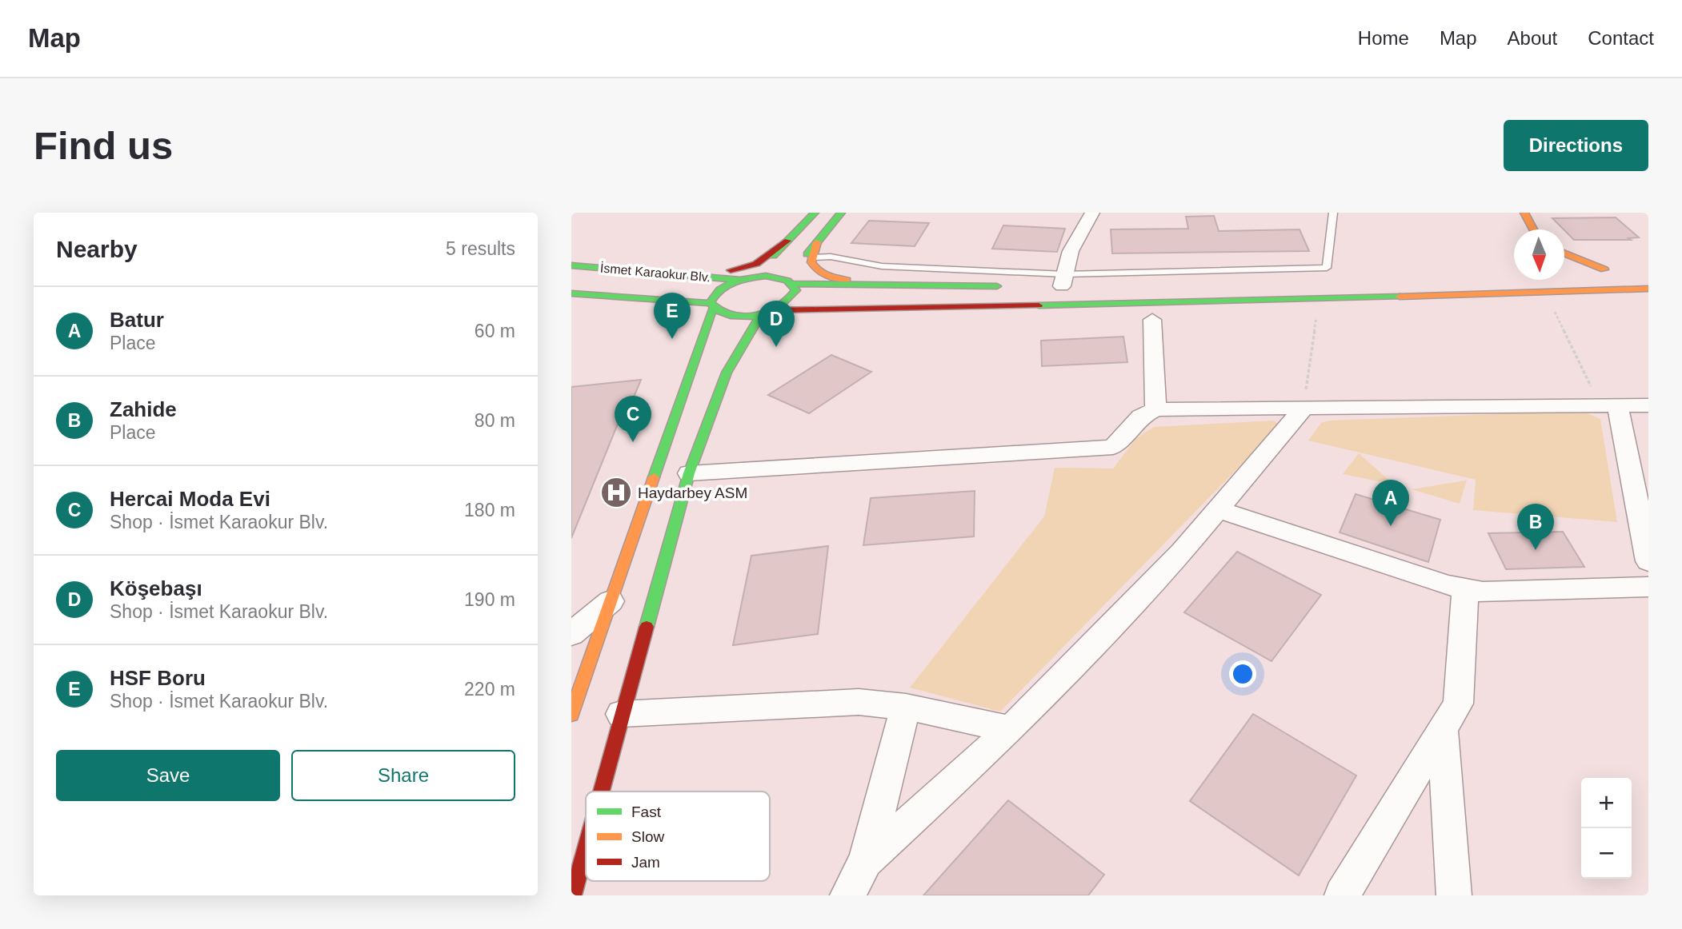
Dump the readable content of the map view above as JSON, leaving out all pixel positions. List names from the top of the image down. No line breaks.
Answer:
{"streets":{"main road":["İsmet Karaokur Blv."]},"places":{"hospital":["Haydarbey ASM"]},"legend":["Fast","Slow","Jam"],"north":"bottom","page":{"header":"Map","nav":["Home","Map","About","Contact"],"buttons":["Directions",["Save","Share"]],"title":"Find us","heading":["Nearby","5 results"],"list":[{"mark":"A","name":"Batur","note":"Place","value":"60 m"},{"mark":"B","name":"Zahide","note":"Place","value":"80 m"},{"mark":"C","name":"Hercai Moda Evi","note":"Shop · İsmet Karaokur Blv.","value":"180 m"},{"mark":"D","name":"Köşebaşı","note":"Shop · İsmet Karaokur Blv.","value":"190 m"},{"mark":"E","name":"HSF Boru","note":"Shop · İsmet Karaokur Blv.","value":"220 m"}],"pins":["E","D","C","A","B"],"map_buttons":["+","−"]}}
